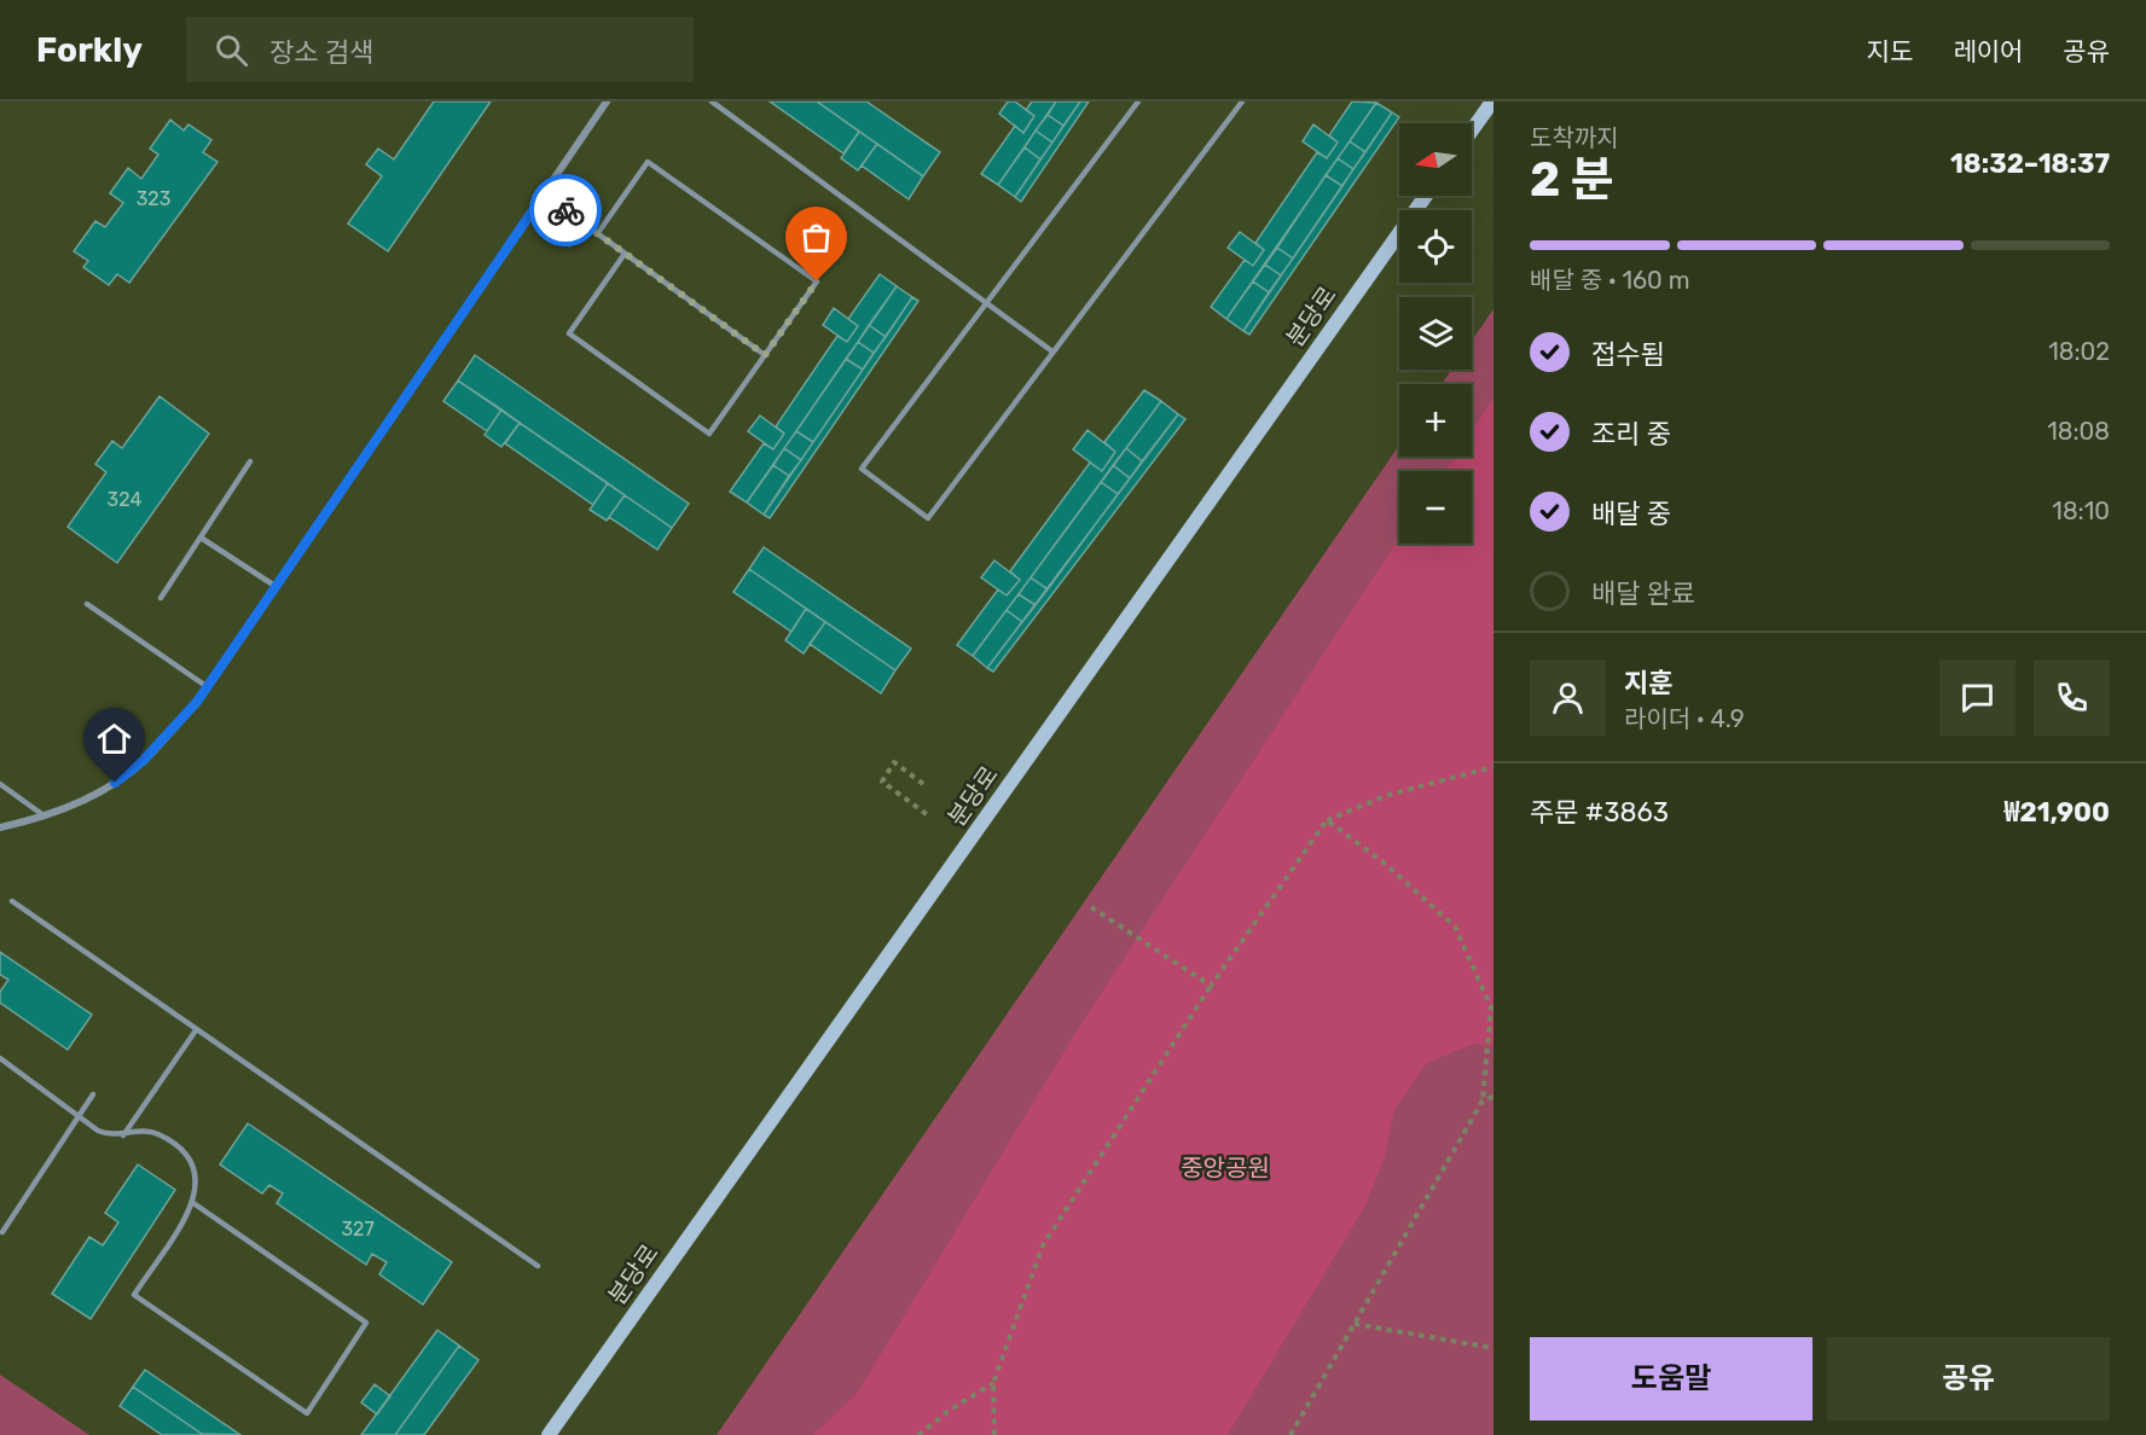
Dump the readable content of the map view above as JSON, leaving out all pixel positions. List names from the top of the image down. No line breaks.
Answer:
{"streets":{"main road":["분당로"]},"parks":["중앙공원"],"house_numbers":["323","324","327"],"north":"left","page":{"header":"Forkly","search":"장소 검색","nav":["지도","레이어","공유"],"heading":["2 분","도착까지","18:32–18:37"],"panel":["지훈","라이더 · 4.9","주문 #3863","₩21,900"],"map_buttons":["+","−"],"bar":"배달 중 · 160 m","list":[["접수됨","18:02"],["조리 중","18:08"],["배달 중","18:10"],"배달 완료"],"buttons":["도움말","공유"]}}
